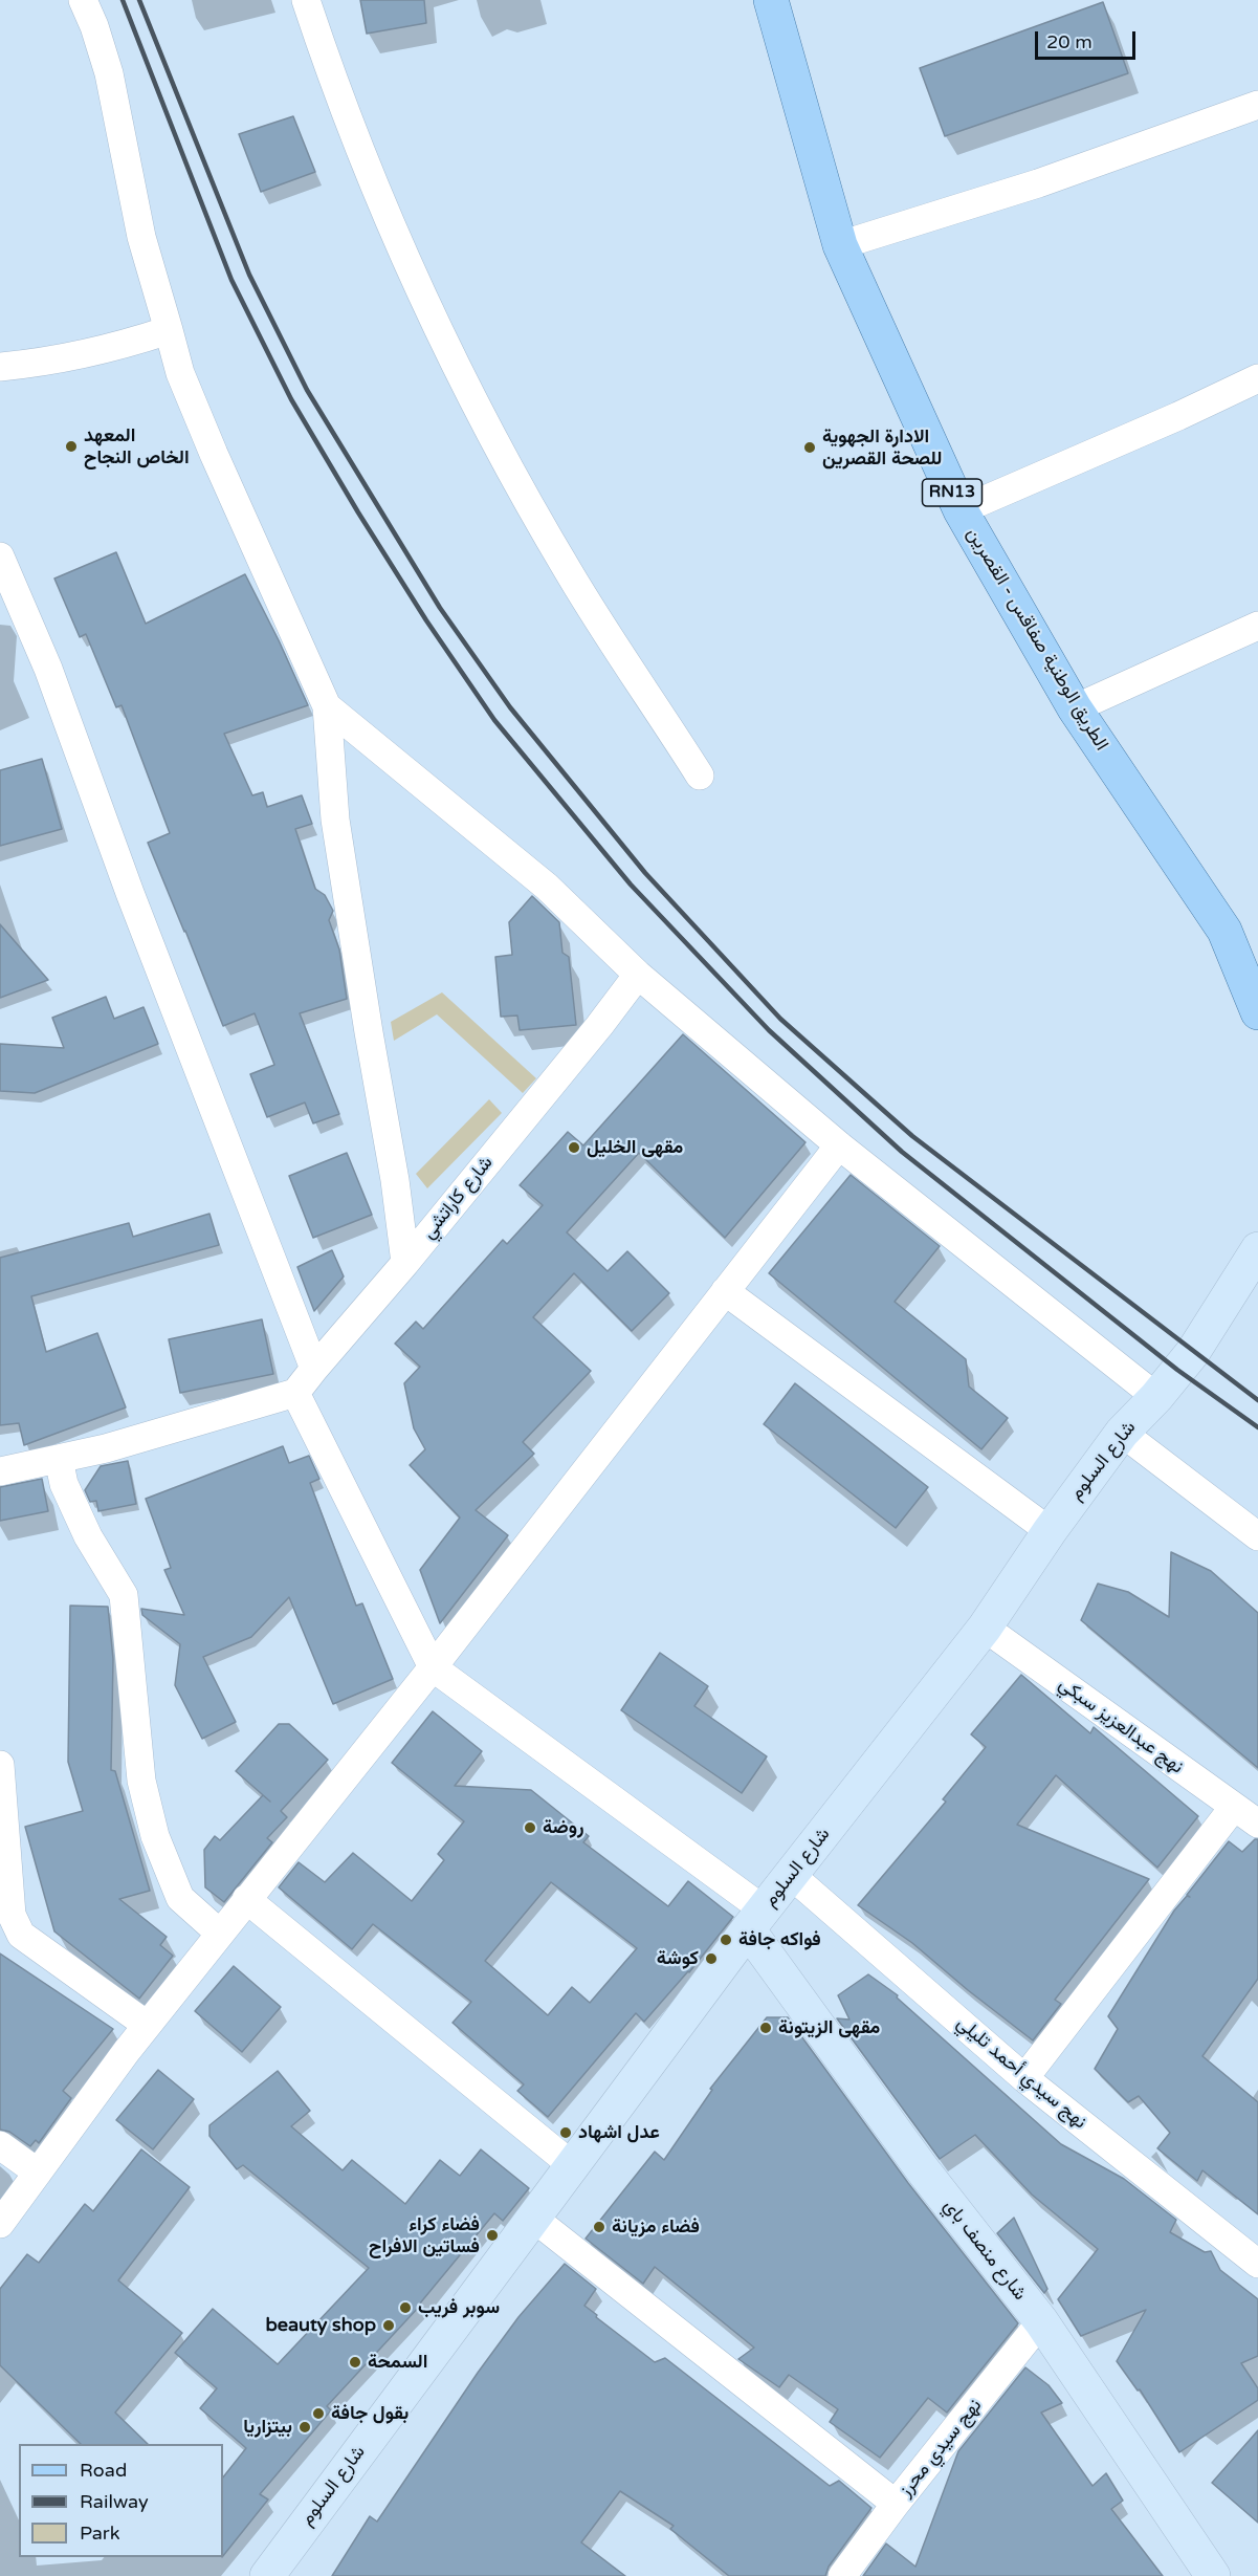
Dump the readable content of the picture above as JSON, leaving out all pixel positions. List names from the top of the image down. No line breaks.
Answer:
{"streets":{"main road":["RN13","الطريق الوطنية صفاقس - القصرين"],"street":["شارع كاراتشي","شارع السلوم","نهج عبدالعزيز سبكي","نهج سيدي أحمد تليلي","شارع منصف باي","نهج سيدي محرز"]},"crossings":[["شارع السلوم","نهج عبدالعزيز سبكي"],["شارع السلوم","نهج سيدي أحمد تليلي"],["شارع السلوم","شارع منصف باي"],["شارع منصف باي","نهج سيدي محرز"]],"places":["المعهد الخاص النجاح","الادارة الجهوية للصحة القصرين","مقهى الخليل","روضة","فواكه جافة","كوشة","مقهى الزيتونة","عدل اشهاد","فضاء مزيانة","فضاء كراء فساتين الافراح","سوبر فريب","beauty shop","السمحة","بقول جافة","بيتزاريا"],"legend":["Road","Railway","Park"],"scale_bar":"20 m"}
